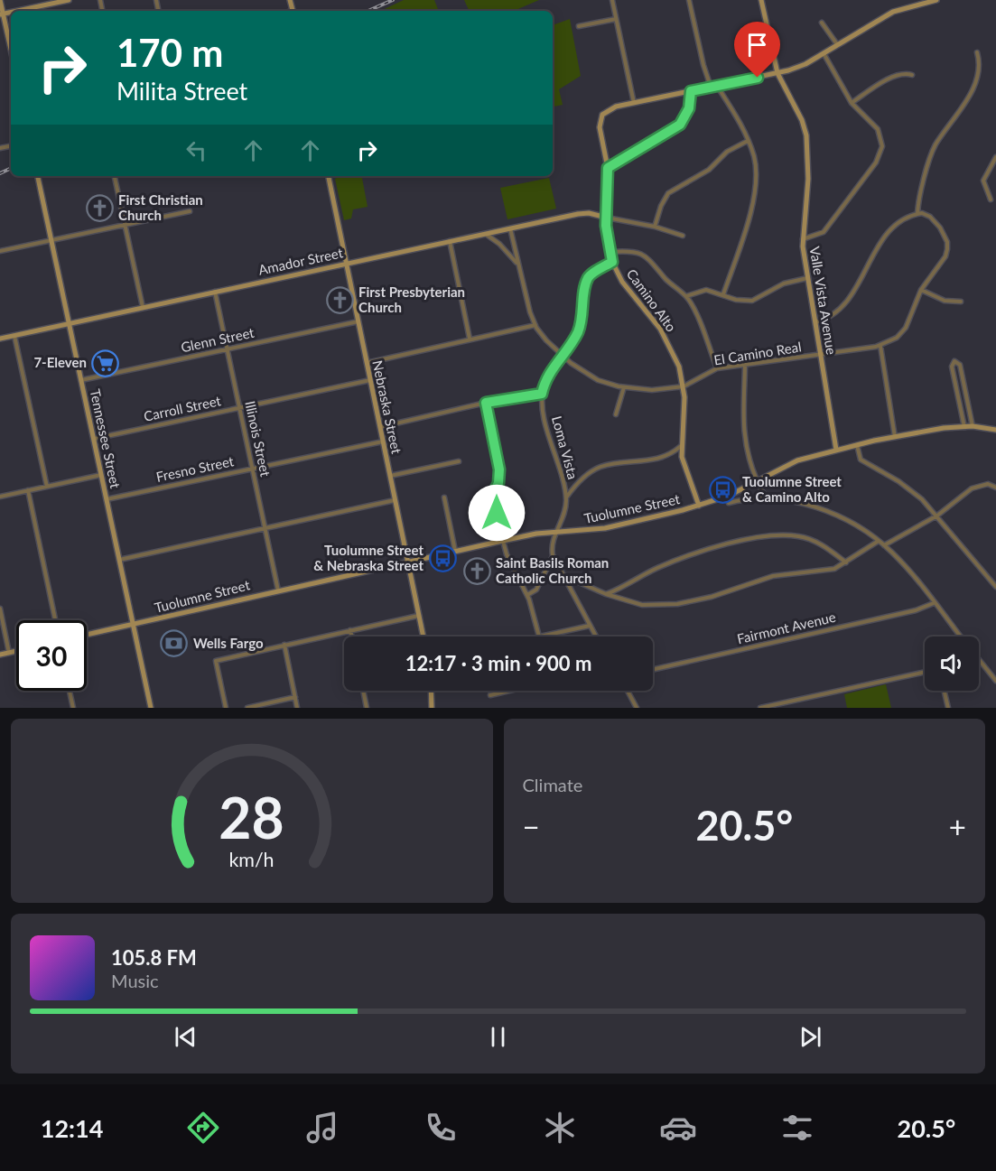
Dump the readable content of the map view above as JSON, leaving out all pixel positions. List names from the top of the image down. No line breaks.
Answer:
{"streets":{"street":["Amador Street","Camino Alto","Valle Vista Avenue","Glenn Street","El Camino Real","Nebraska Street","Carroll Street","Tennessee Street","Illinois Street","Loma Vista","Fresno Street","Tuolumne Street","Fairmont Avenue"]},"crossings":[["Amador Street","Camino Alto"],["Amador Street","El Camino Real"],["Amador Street","Nebraska Street"],["Amador Street","Tennessee Street"],["Amador Street","Illinois Street"],["Camino Alto","El Camino Real"],["Camino Alto","Loma Vista"],["Camino Alto","Tuolumne Street"],["Valle Vista Avenue","El Camino Real"],["Valle Vista Avenue","Tuolumne Street"],["Glenn Street","Nebraska Street"],["Glenn Street","Tennessee Street"],["Glenn Street","Illinois Street"],["El Camino Real","Loma Vista"],["Nebraska Street","Carroll Street"],["Nebraska Street","Fresno Street"],["Nebraska Street","Tuolumne Street"],["Carroll Street","Tennessee Street"],["Carroll Street","Illinois Street"],["Tennessee Street","Fresno Street"],["Tennessee Street","Tuolumne Street"],["Illinois Street","Fresno Street"],["Illinois Street","Tuolumne Street"],["Loma Vista","Tuolumne Street"]],"places":{"church":["First Christian Church","First Presbyterian Church","Saint Basils Roman Catholic Church"],"supermarket":["7-Eleven"],"bus stop":["Tuolumne Street & Camino Alto","Tuolumne Street & Nebraska Street"],"bank":["Wells Fargo"]},"page":{"turn":["170 m","Milita Street"],"limit":"30","trip":"12:17 · 3 min · 900 m","tile":"Climate","heat":["−","20.5°","+"],"song":["105.8 FM","Music"],"tabs":["12:14","20.5°"],"gauge":["28","km/h"]}}
